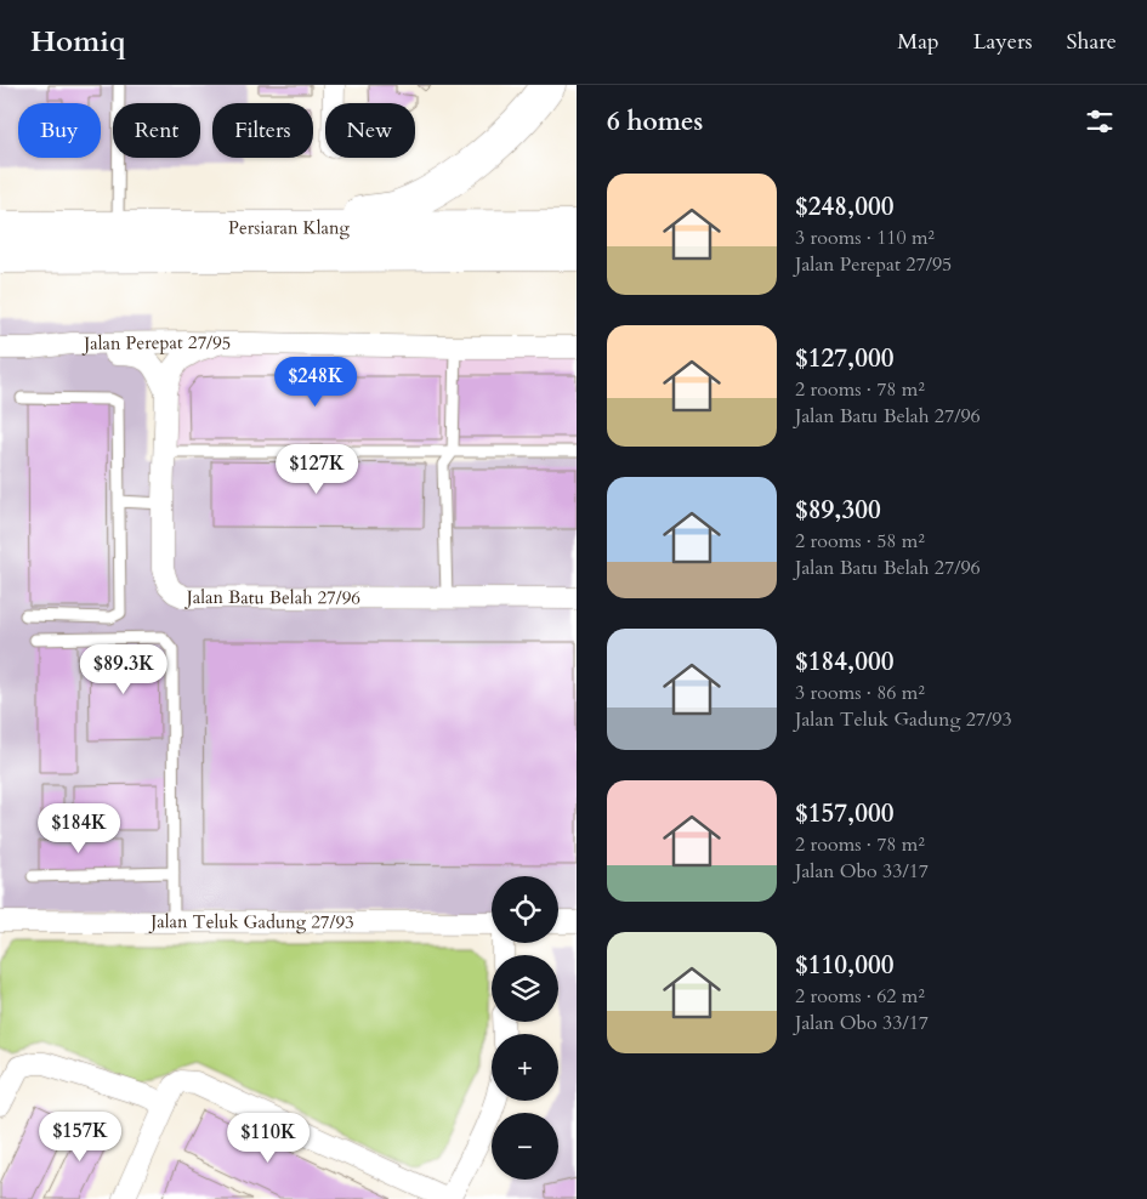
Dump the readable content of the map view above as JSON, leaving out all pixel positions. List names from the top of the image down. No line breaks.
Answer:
{"streets":{"main road":["Persiaran Klang"],"street":["Jalan Perepat 27/95","Jalan Batu Belah 27/96","Jalan Teluk Gadung 27/93"]},"crossings":[["Jalan Perepat 27/95","Jalan Batu Belah 27/96"]],"page":{"header":"Homiq","nav":["Map","Layers","Share"],"heading":"6 homes","chip":["Buy","Rent","Filters","New"],"list":[{"name":"$248,000","note":"3 rooms · 110 m² · Jalan Perepat 27/95"},{"name":"$127,000","note":"2 rooms · 78 m² · Jalan Batu Belah 27/96"},{"name":"$89,300","note":"2 rooms · 58 m² · Jalan Batu Belah 27/96"},{"name":"$184,000","note":"3 rooms · 86 m² · Jalan Teluk Gadung 27/93"},{"name":"$157,000","note":"2 rooms · 78 m² · Jalan Obo 33/17"},{"name":"$110,000","note":"2 rooms · 62 m² · Jalan Obo 33/17"}],"price":["$248K","$127K","$89.3K","$184K","$157K","$110K"],"map_buttons":["+","−"]}}
